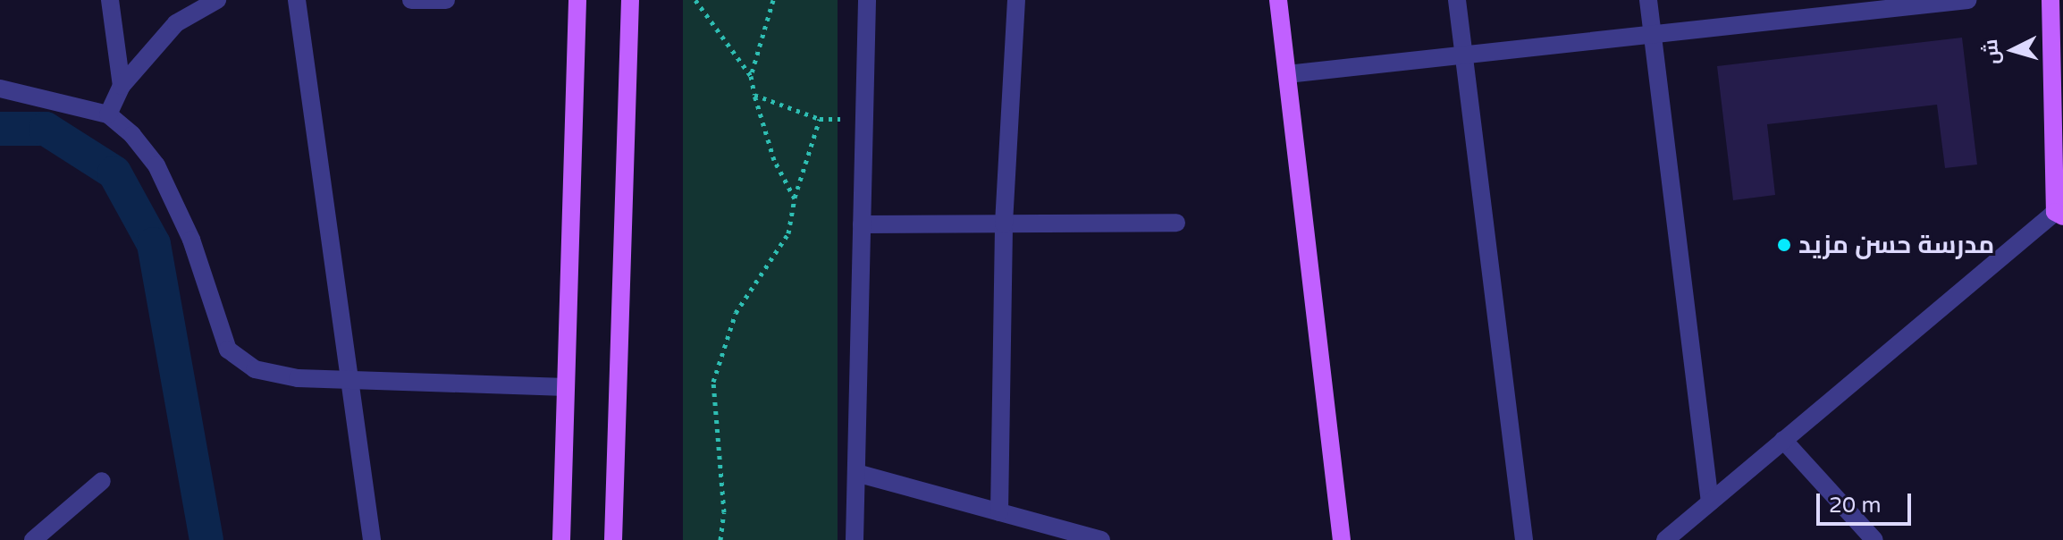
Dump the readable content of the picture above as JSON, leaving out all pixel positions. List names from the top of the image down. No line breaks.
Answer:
{"places":["مدرسة حسن مزيد"],"scale_bar":"20 m","north":"left"}
